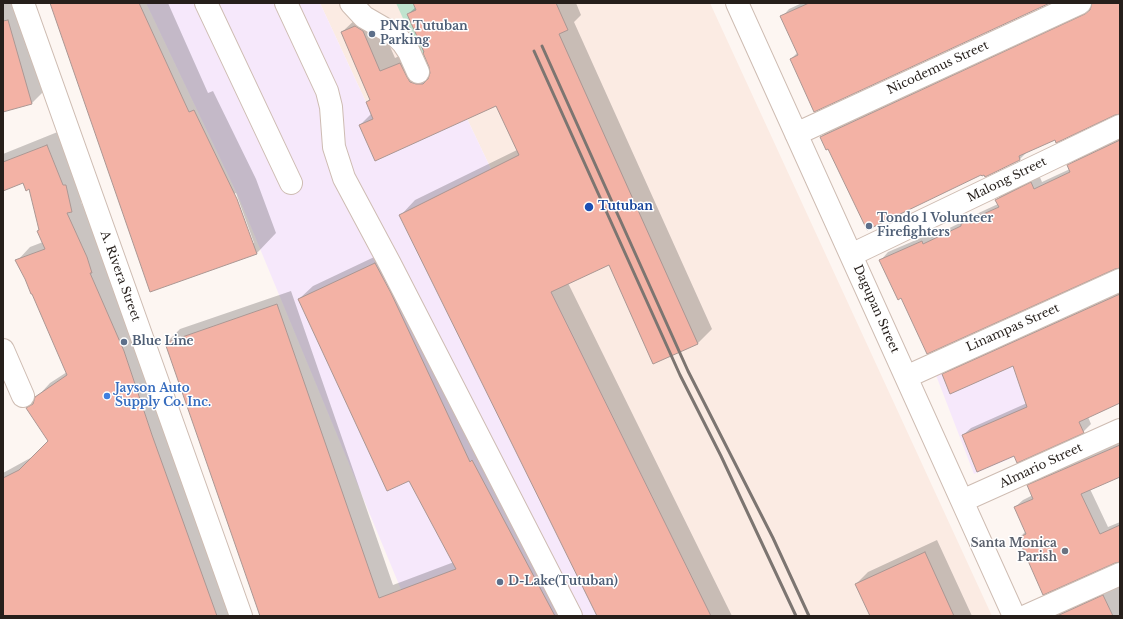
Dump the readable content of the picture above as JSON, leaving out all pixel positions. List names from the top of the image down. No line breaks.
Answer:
{"streets":{"street":["Nicodemus Street","Malong Street","A. Rivera Street","Dagupan Street","Linampas Street","Almario Street"]},"crossings":[["Nicodemus Street","Dagupan Street"],["Malong Street","Dagupan Street"],["Dagupan Street","Linampas Street"],["Dagupan Street","Almario Street"]],"places":["PNR Tutuban Parking","Tutuban","Tondo 1 Volunteer Firefighters","Blue Line","Jayson Auto Supply Co. Inc.","Santa Monica Parish","D-Lake(Tutuban)"]}
